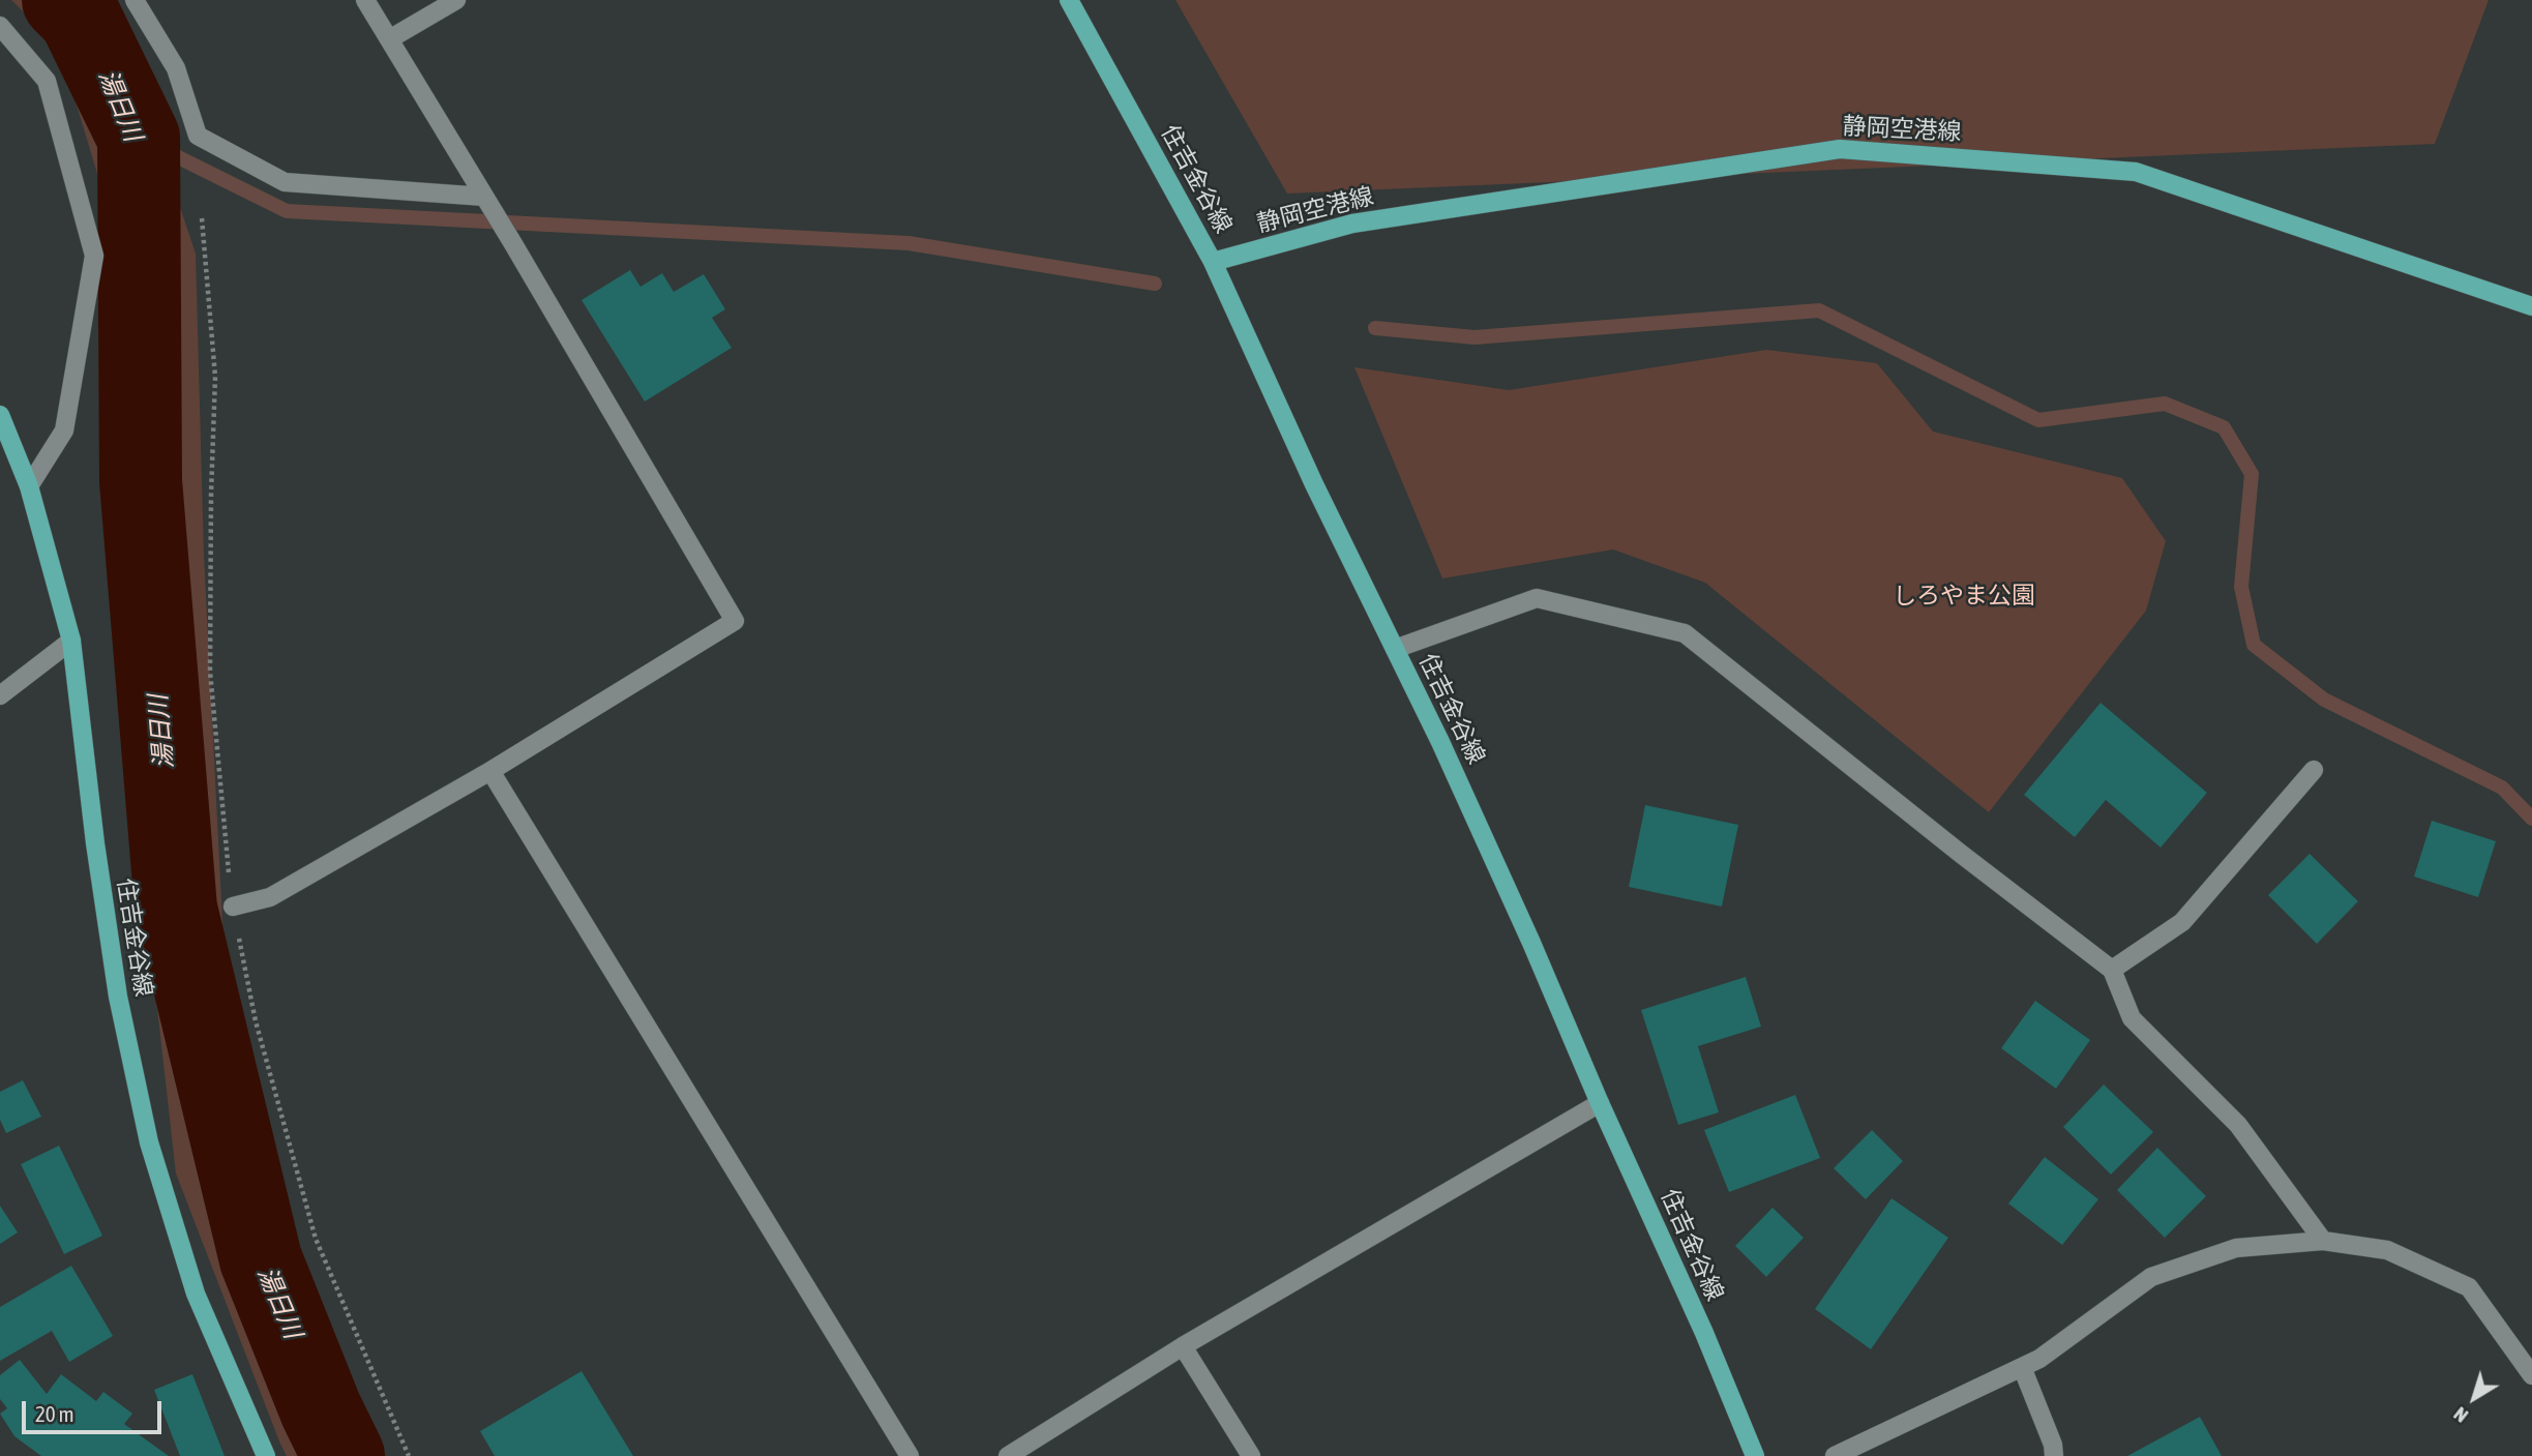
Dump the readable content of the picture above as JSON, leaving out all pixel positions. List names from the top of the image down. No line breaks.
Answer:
{"streets":{"main road":["静岡空港線","住吉金谷線"]},"crossings":[["静岡空港線","住吉金谷線"]],"water":["湯日川"],"parks":["しろやま公園"],"scale_bar":"20 m","north":"bottom left"}
